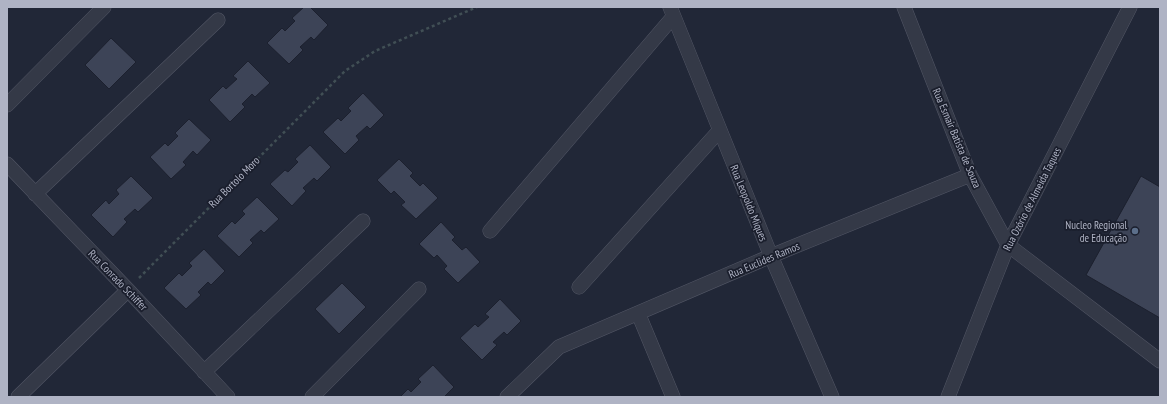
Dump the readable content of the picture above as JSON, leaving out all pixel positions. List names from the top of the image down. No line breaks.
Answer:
{"streets":{"street":["Rua Esmair Batista de Souza","Rua Ozório de Almeida Taques","Rua Leopoldo Miques","Rua Euclides Ramos","Rua Conrado Schiffer"],"path":["Rua Bortolo Moro"]},"crossings":[["Rua Esmair Batista de Souza","Rua Ozório de Almeida Taques"],["Rua Esmair Batista de Souza","Rua Euclides Ramos"],["Rua Bortolo Moro","Rua Conrado Schiffer"],["Rua Leopoldo Miques","Rua Euclides Ramos"]],"places":["Nucleo Regional de Educação"]}
